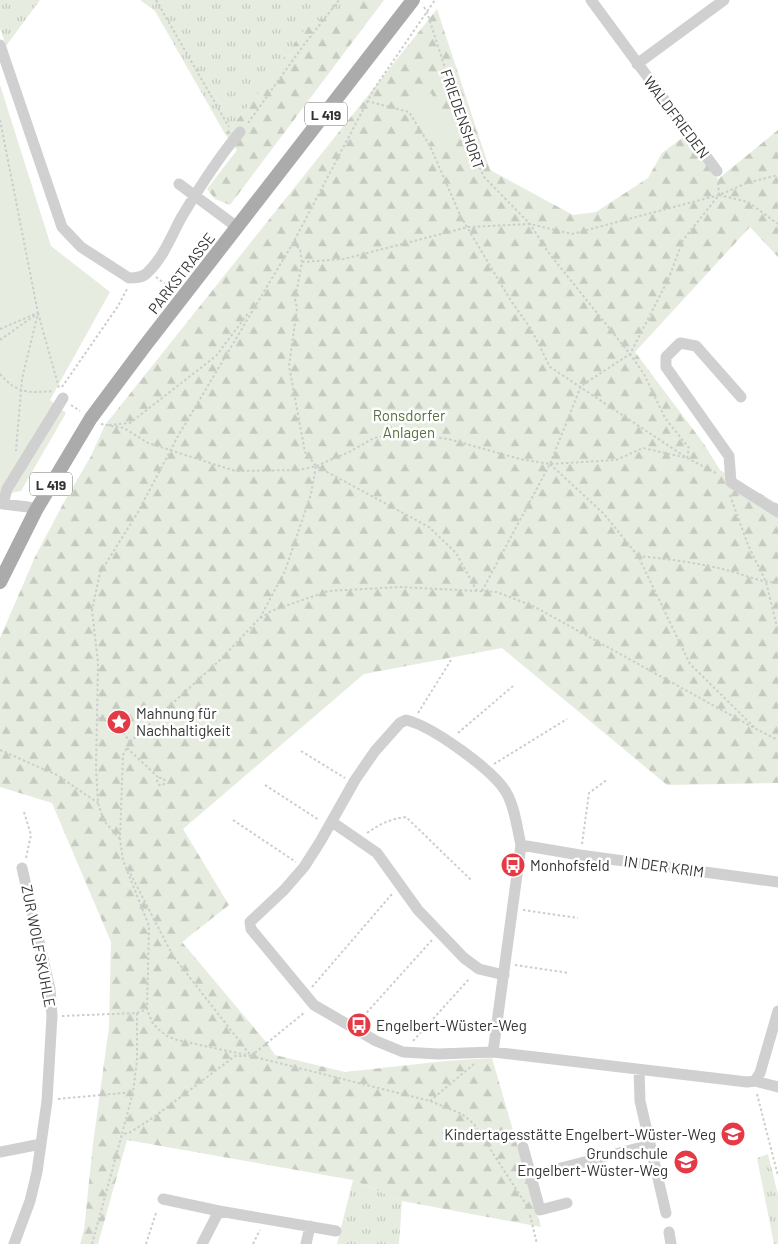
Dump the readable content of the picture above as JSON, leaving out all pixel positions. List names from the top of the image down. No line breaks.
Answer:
{"streets":{"main road":["L 419","PARKSTRASSE"],"street":["WALDFRIEDEN","IN DER KRIM","ZUR WOLFSKUHLE"],"path":["FRIEDENSHORT"]},"crossings":[["FRIEDENSHORT","PARKSTRASSE"]],"parks":["Ronsdorfer Anlagen"],"places":{"place":["Mahnung für Nachhaltigkeit"],"bus stop":["Monhofsfeld","Engelbert-Wüster-Weg"],"school or university":["Kindertagesstätte Engelbert-Wüster-Weg","Grundschule Engelbert-Wüster-Weg"]}}
